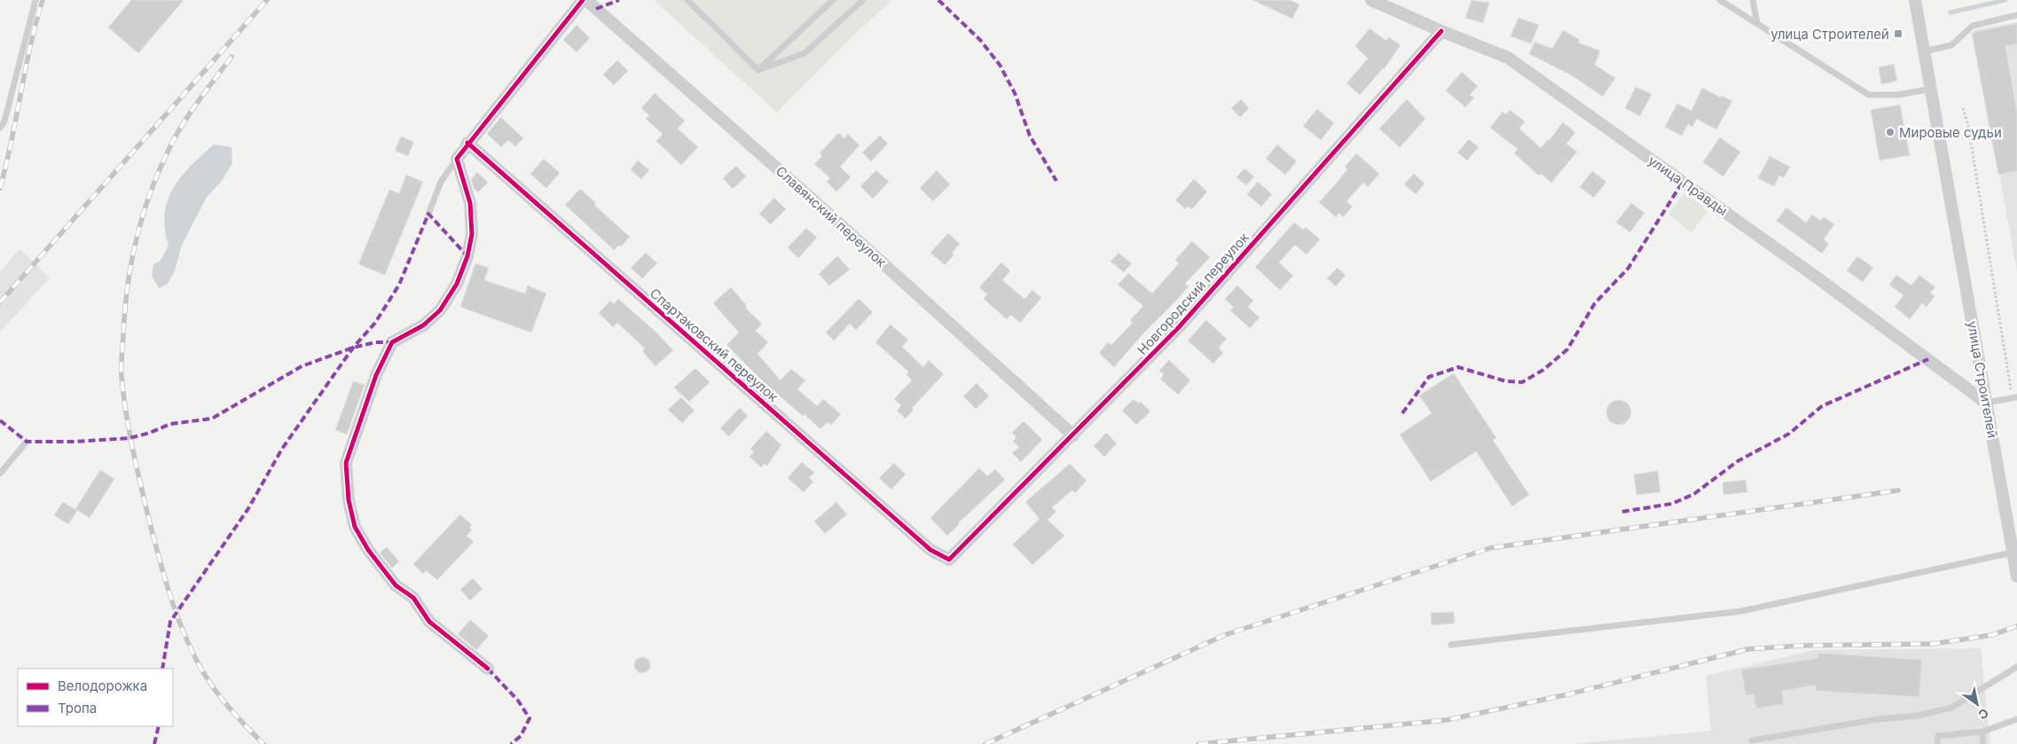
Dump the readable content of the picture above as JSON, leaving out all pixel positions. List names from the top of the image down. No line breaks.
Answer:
{"streets":{"street":["улица Правды","Славянский переулок","Новгородский переулок","Спартаковский переулок","улица Строителей"]},"crossings":[["улица Правды","Новгородский переулок"],["улица Правды","улица Строителей"],["Славянский переулок","Новгородский переулок"],["Новгородский переулок","Спартаковский переулок"]],"places":{"transit":["улица Строителей"],"other":["Мировые судьи"]},"legend":["Велодорожка","Тропа"],"north":"bottom right"}
